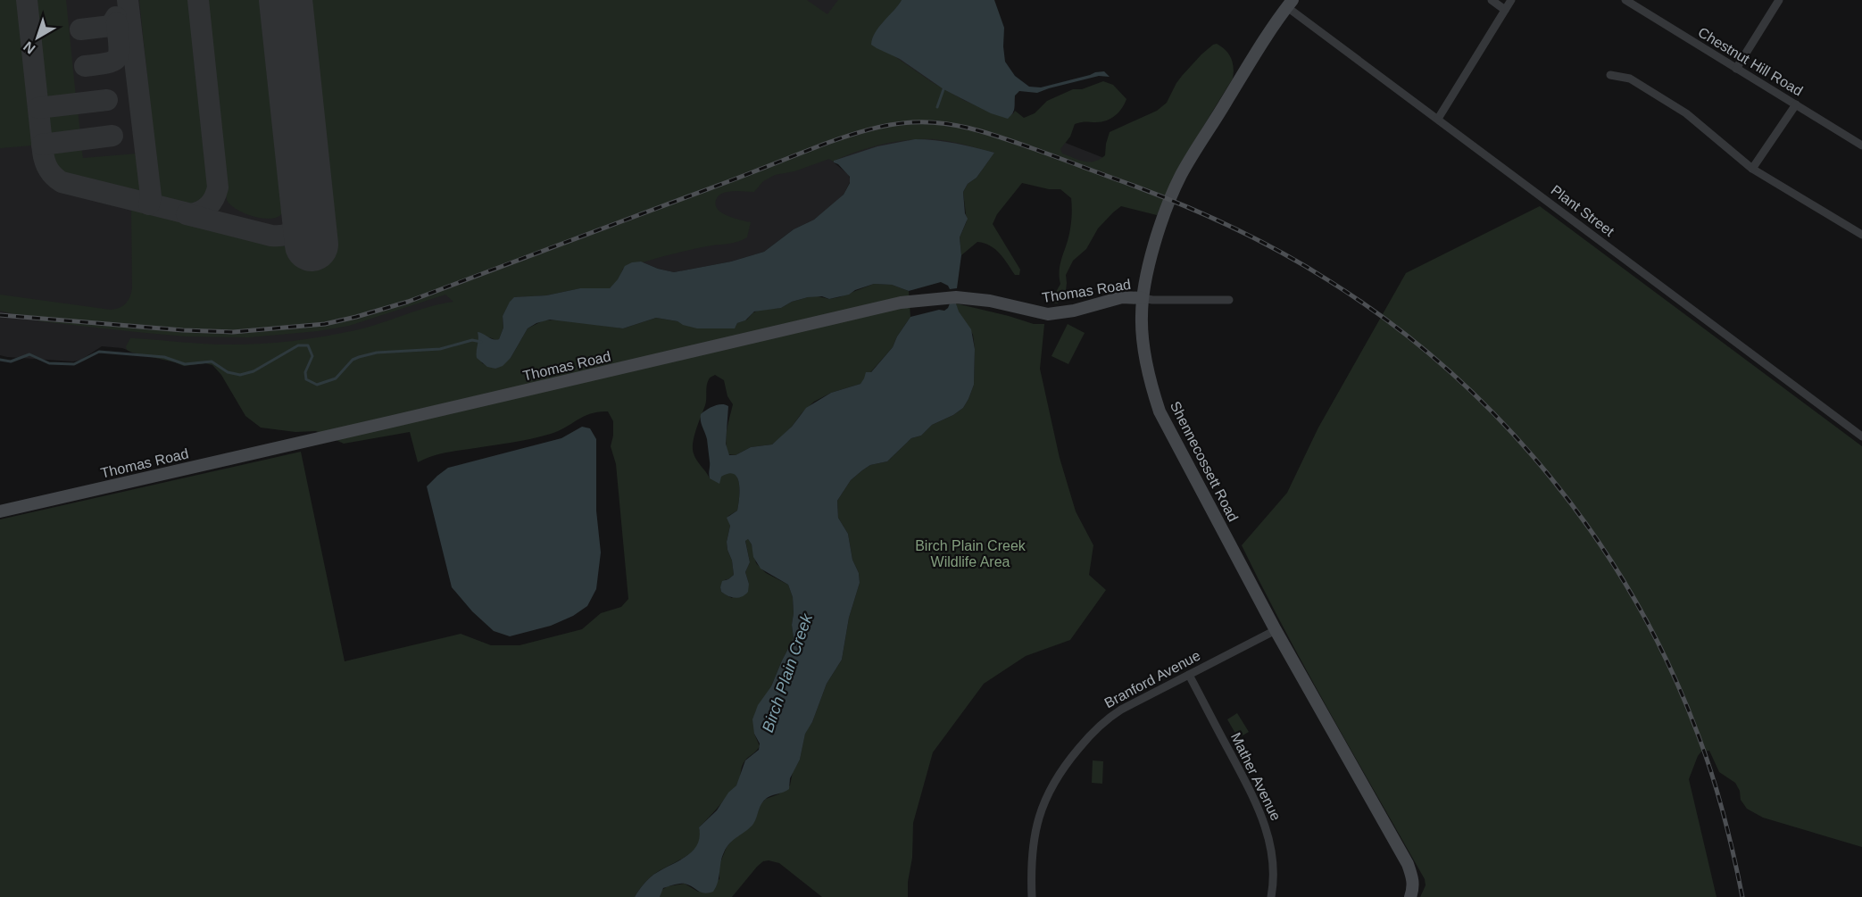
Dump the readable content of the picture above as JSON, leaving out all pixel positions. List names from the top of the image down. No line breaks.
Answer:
{"streets":{"main road":["Thomas Road","Shennecossett Road"],"street":["Chestnut Hill Road","Plant Street","Branford Avenue","Mather Avenue"]},"crossings":[["Plant Street","Shennecossett Road"],["Thomas Road","Shennecossett Road"],["Shennecossett Road","Branford Avenue"],["Branford Avenue","Mather Avenue"]],"water":["Birch Plain Creek"],"parks":["Birch Plain Creek Wildlife Area"],"north":"bottom left"}
